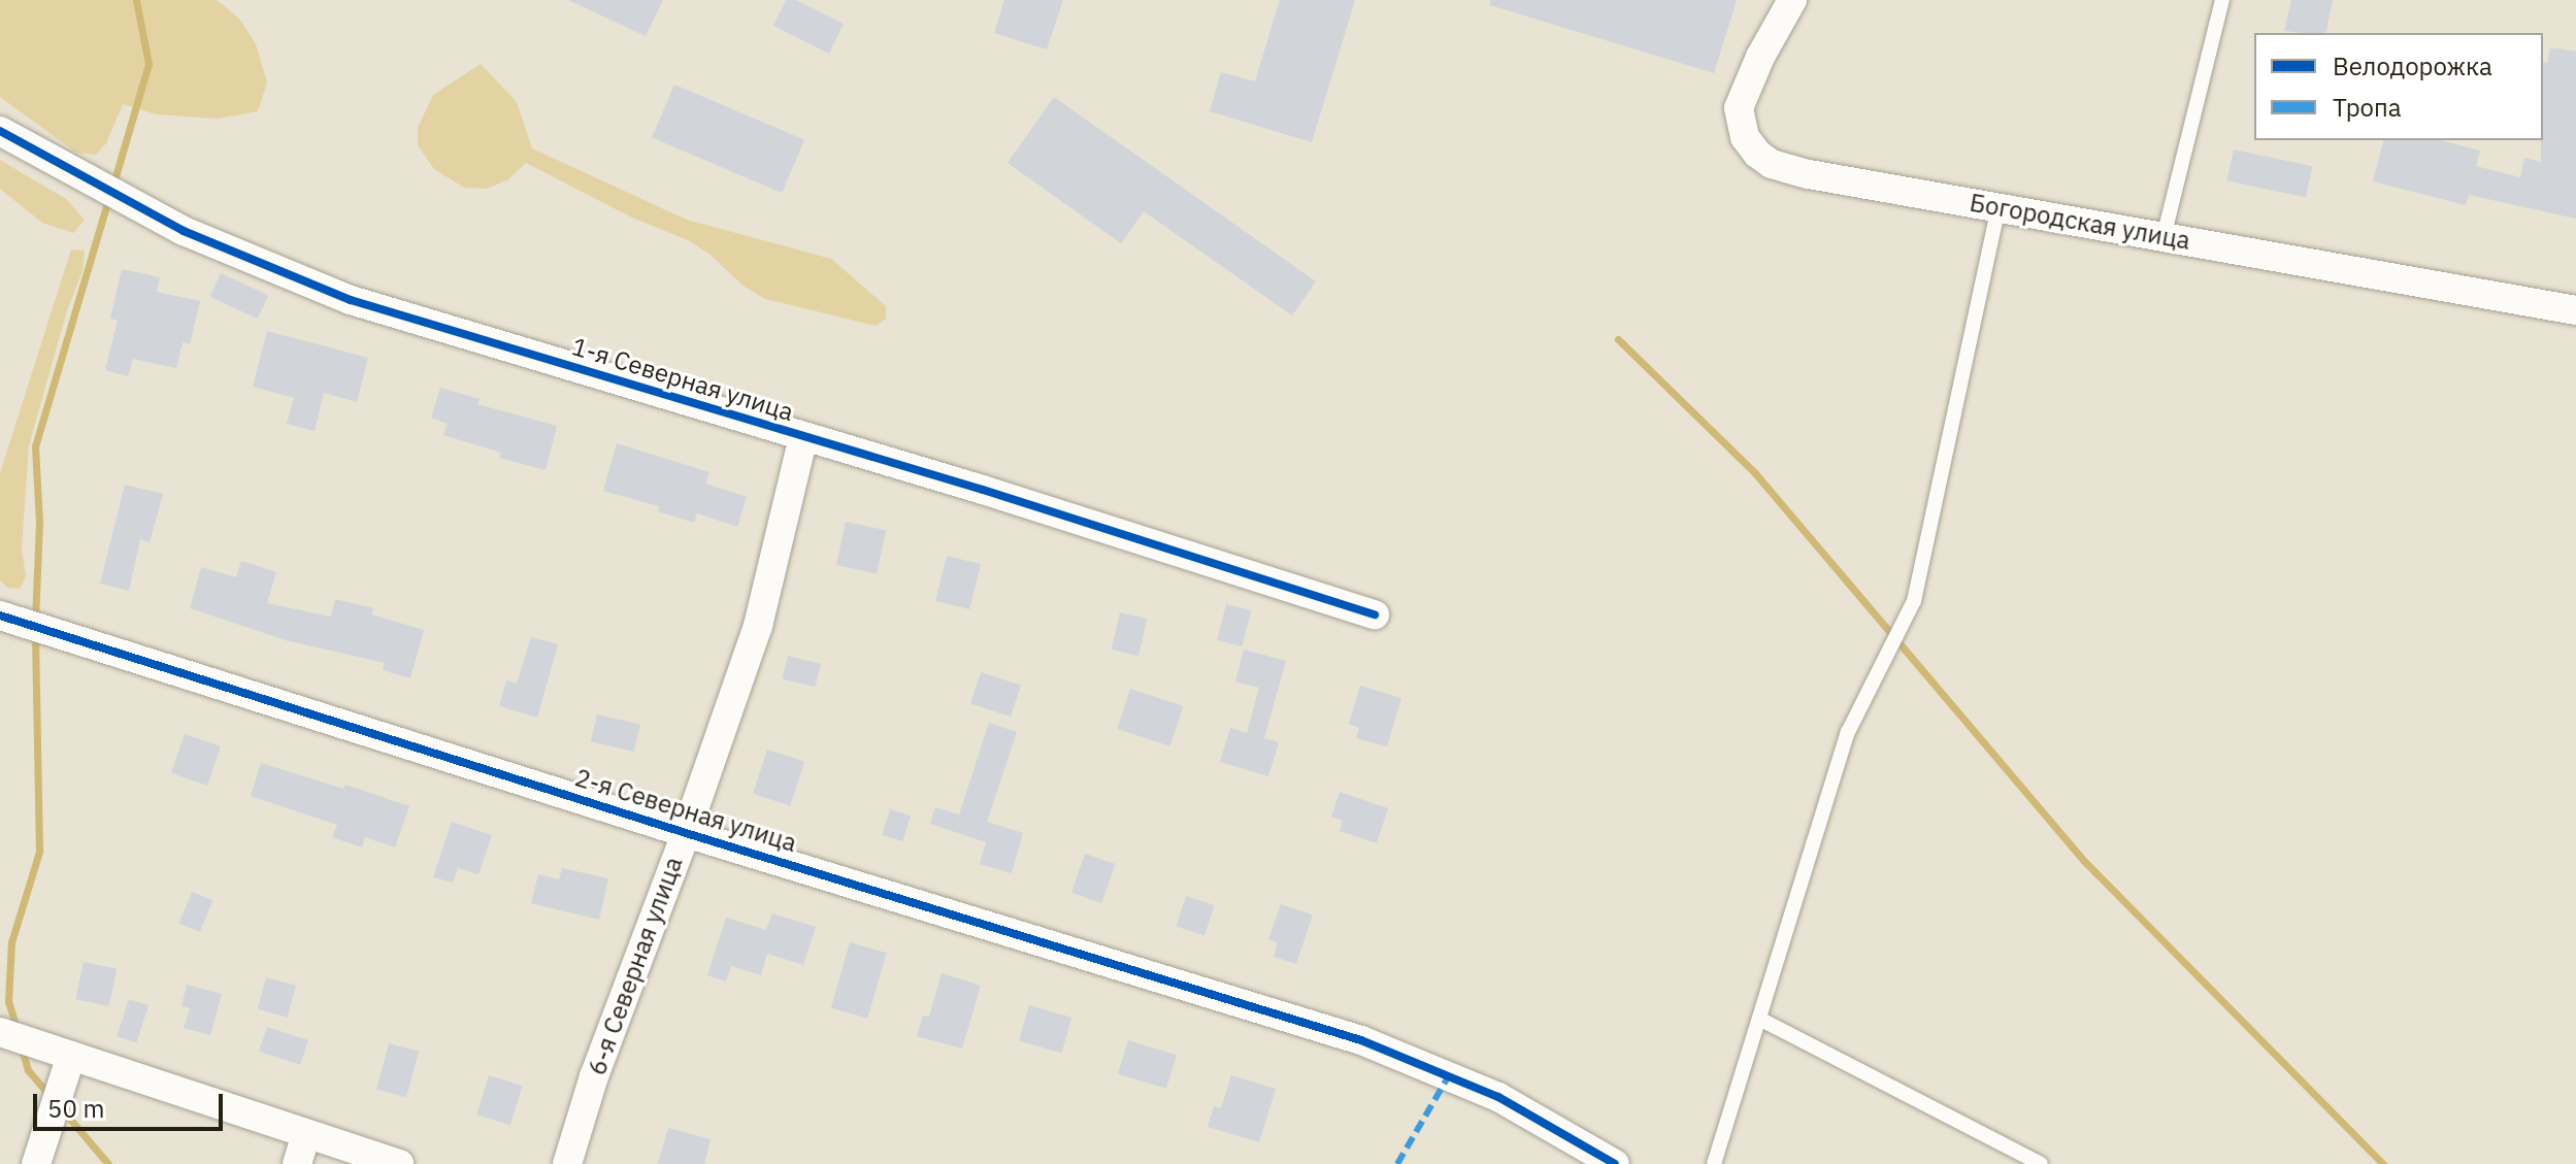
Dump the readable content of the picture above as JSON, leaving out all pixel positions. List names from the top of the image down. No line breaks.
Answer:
{"streets":{"street":["Богородская улица","1-я Северная улица","2-я Северная улица","6-я Северная улица"]},"crossings":[["1-я Северная улица","6-я Северная улица"],["2-я Северная улица","6-я Северная улица"]],"legend":["Велодорожка","Тропа"],"scale_bar":"50 m"}
